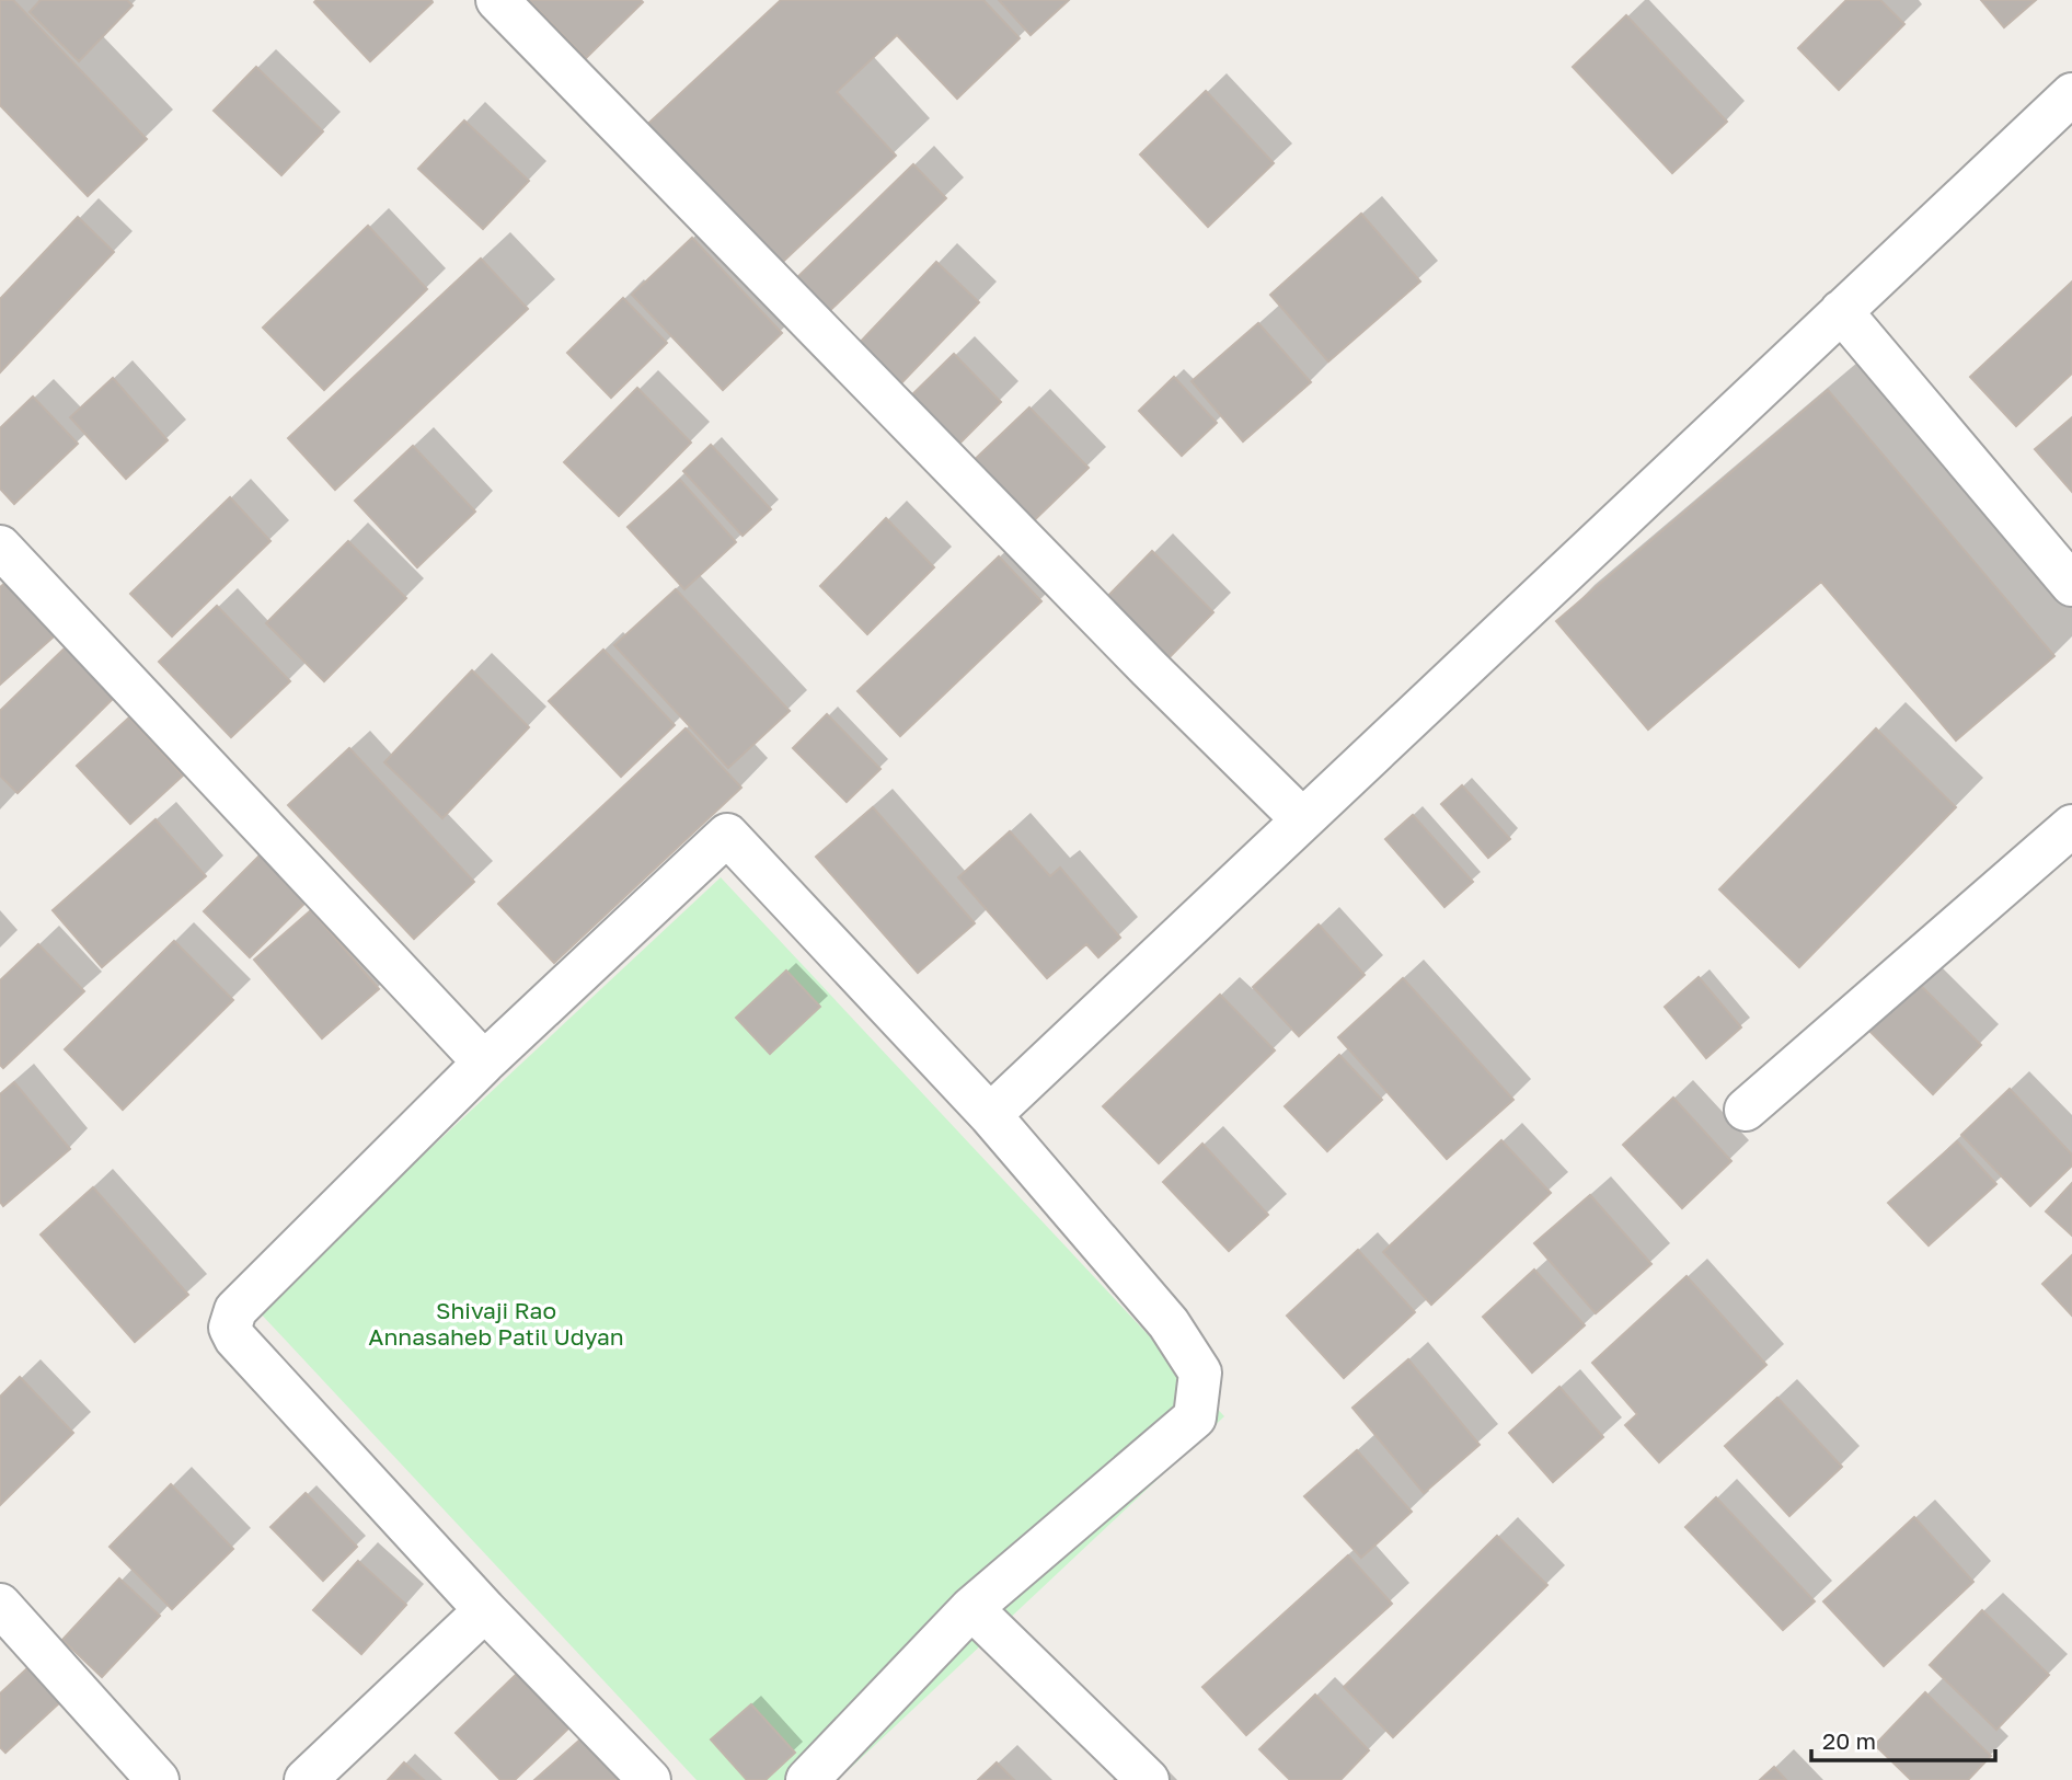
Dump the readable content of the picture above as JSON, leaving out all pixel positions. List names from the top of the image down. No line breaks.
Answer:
{"parks":["Shivaji Rao Annasaheb Patil Udyan"],"scale_bar":"20 m"}
